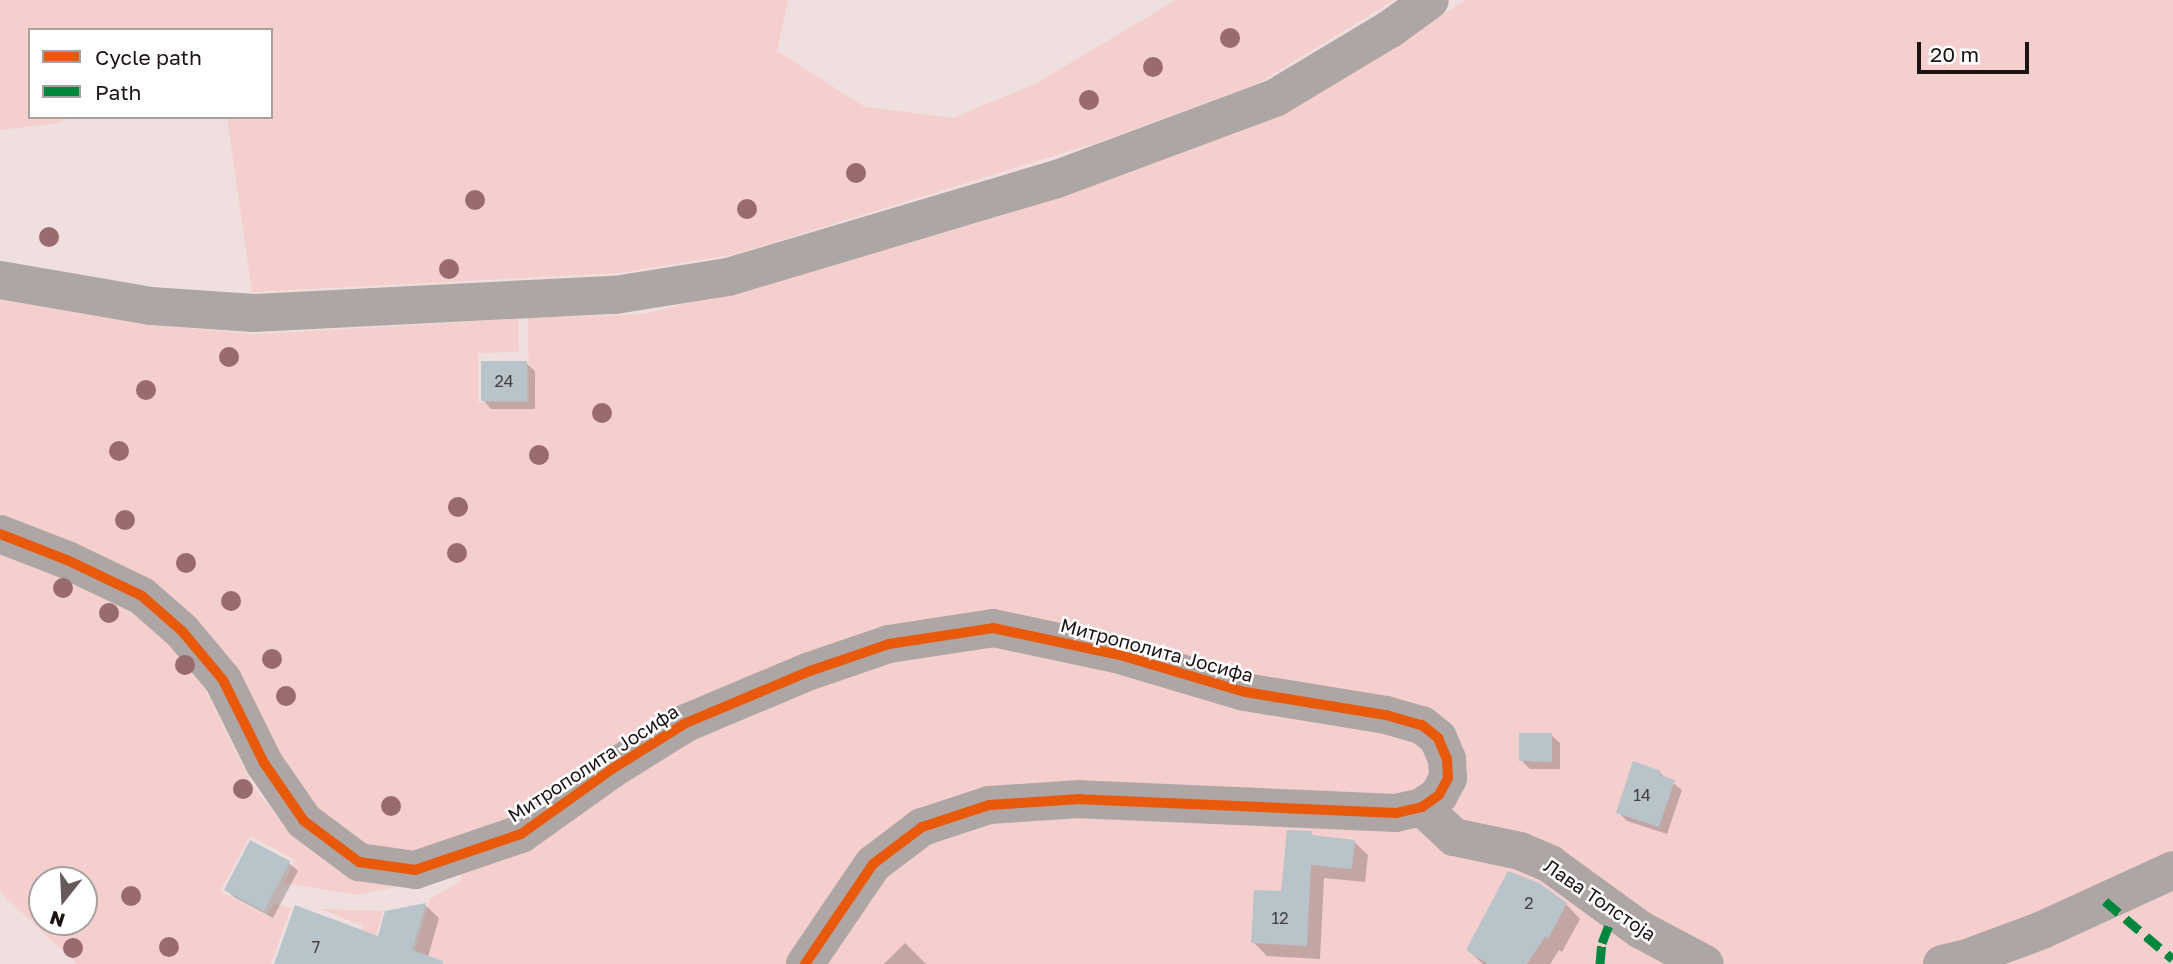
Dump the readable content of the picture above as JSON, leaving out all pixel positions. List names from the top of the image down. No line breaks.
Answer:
{"streets":{"street":["Митрополита Јосифа","Лава Толстоја"]},"crossings":[["Митрополита Јосифа","Лава Толстоја"]],"house_numbers":["24","14","2","12","7"],"legend":["Cycle path","Path"],"scale_bar":"20 m","north":"bottom"}
